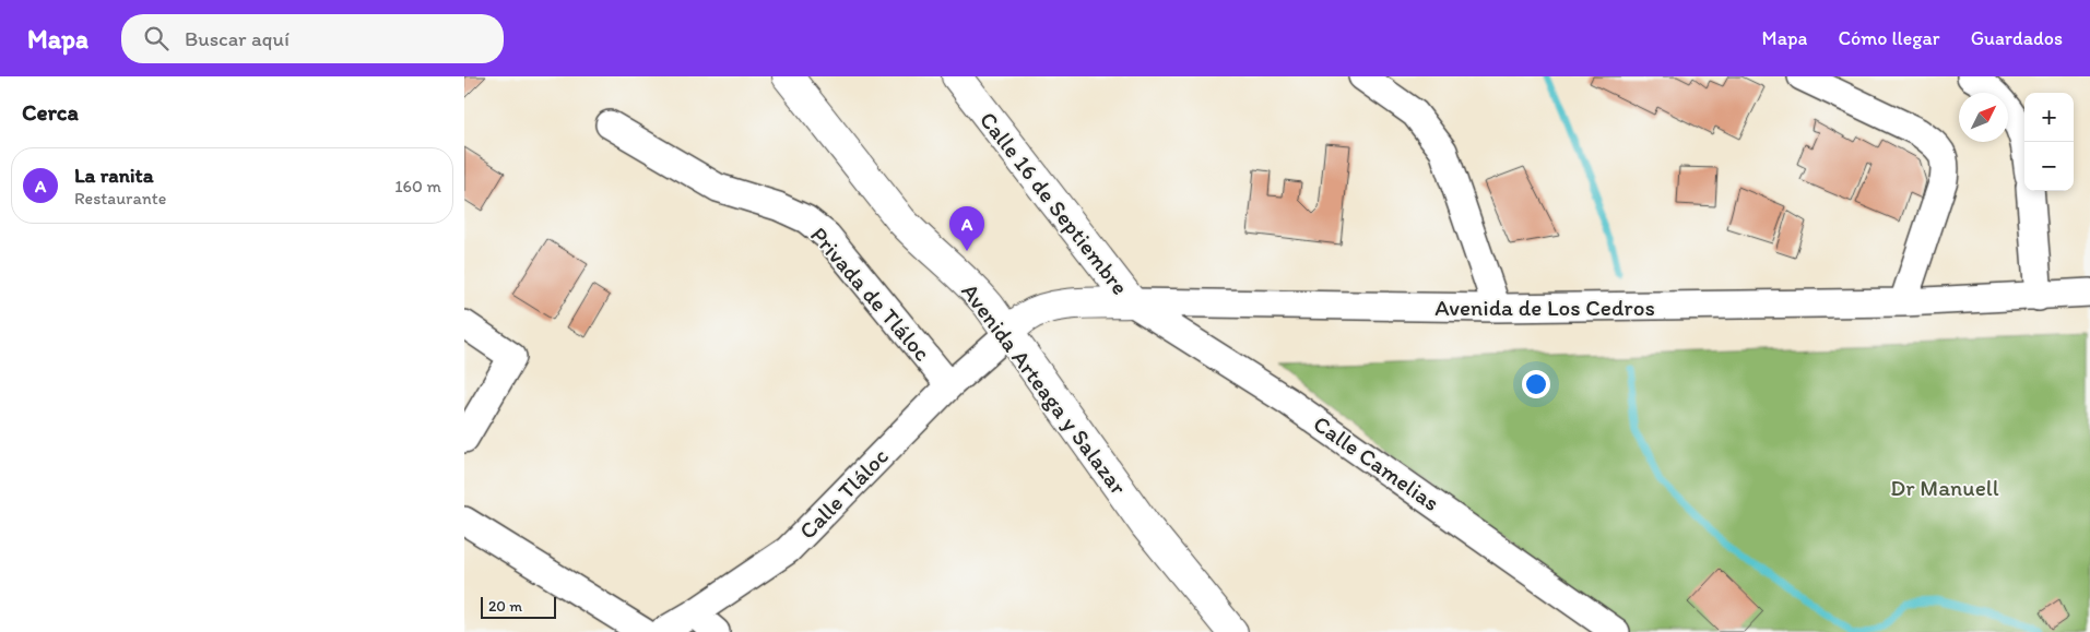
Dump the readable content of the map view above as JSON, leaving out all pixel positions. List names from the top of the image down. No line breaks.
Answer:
{"streets":{"street":["Calle 16 de Septiembre","Privada de Tláloc","Avenida de Los Cedros","Avenida Arteaga y Salazar","Calle Camelias","Calle Tláloc"]},"crossings":[["Calle 16 de Septiembre","Avenida de Los Cedros"],["Calle 16 de Septiembre","Calle Camelias"],["Privada de Tláloc","Calle Tláloc"],["Avenida de Los Cedros","Avenida Arteaga y Salazar"],["Avenida de Los Cedros","Calle Camelias"],["Avenida de Los Cedros","Calle Tláloc"],["Avenida Arteaga y Salazar","Calle Tláloc"]],"parks":["Dr Manuell"],"scale_bar":"20 m","north":"top right","page":{"header":"Mapa","search":"Buscar aquí","nav":["Mapa","Cómo llegar","Guardados"],"heading":"Cerca","map_buttons":["+","−"],"list":[{"mark":"A","name":"La ranita","note":"Restaurante","value":"160 m"}],"pins":"A","scale":"20 m"}}
